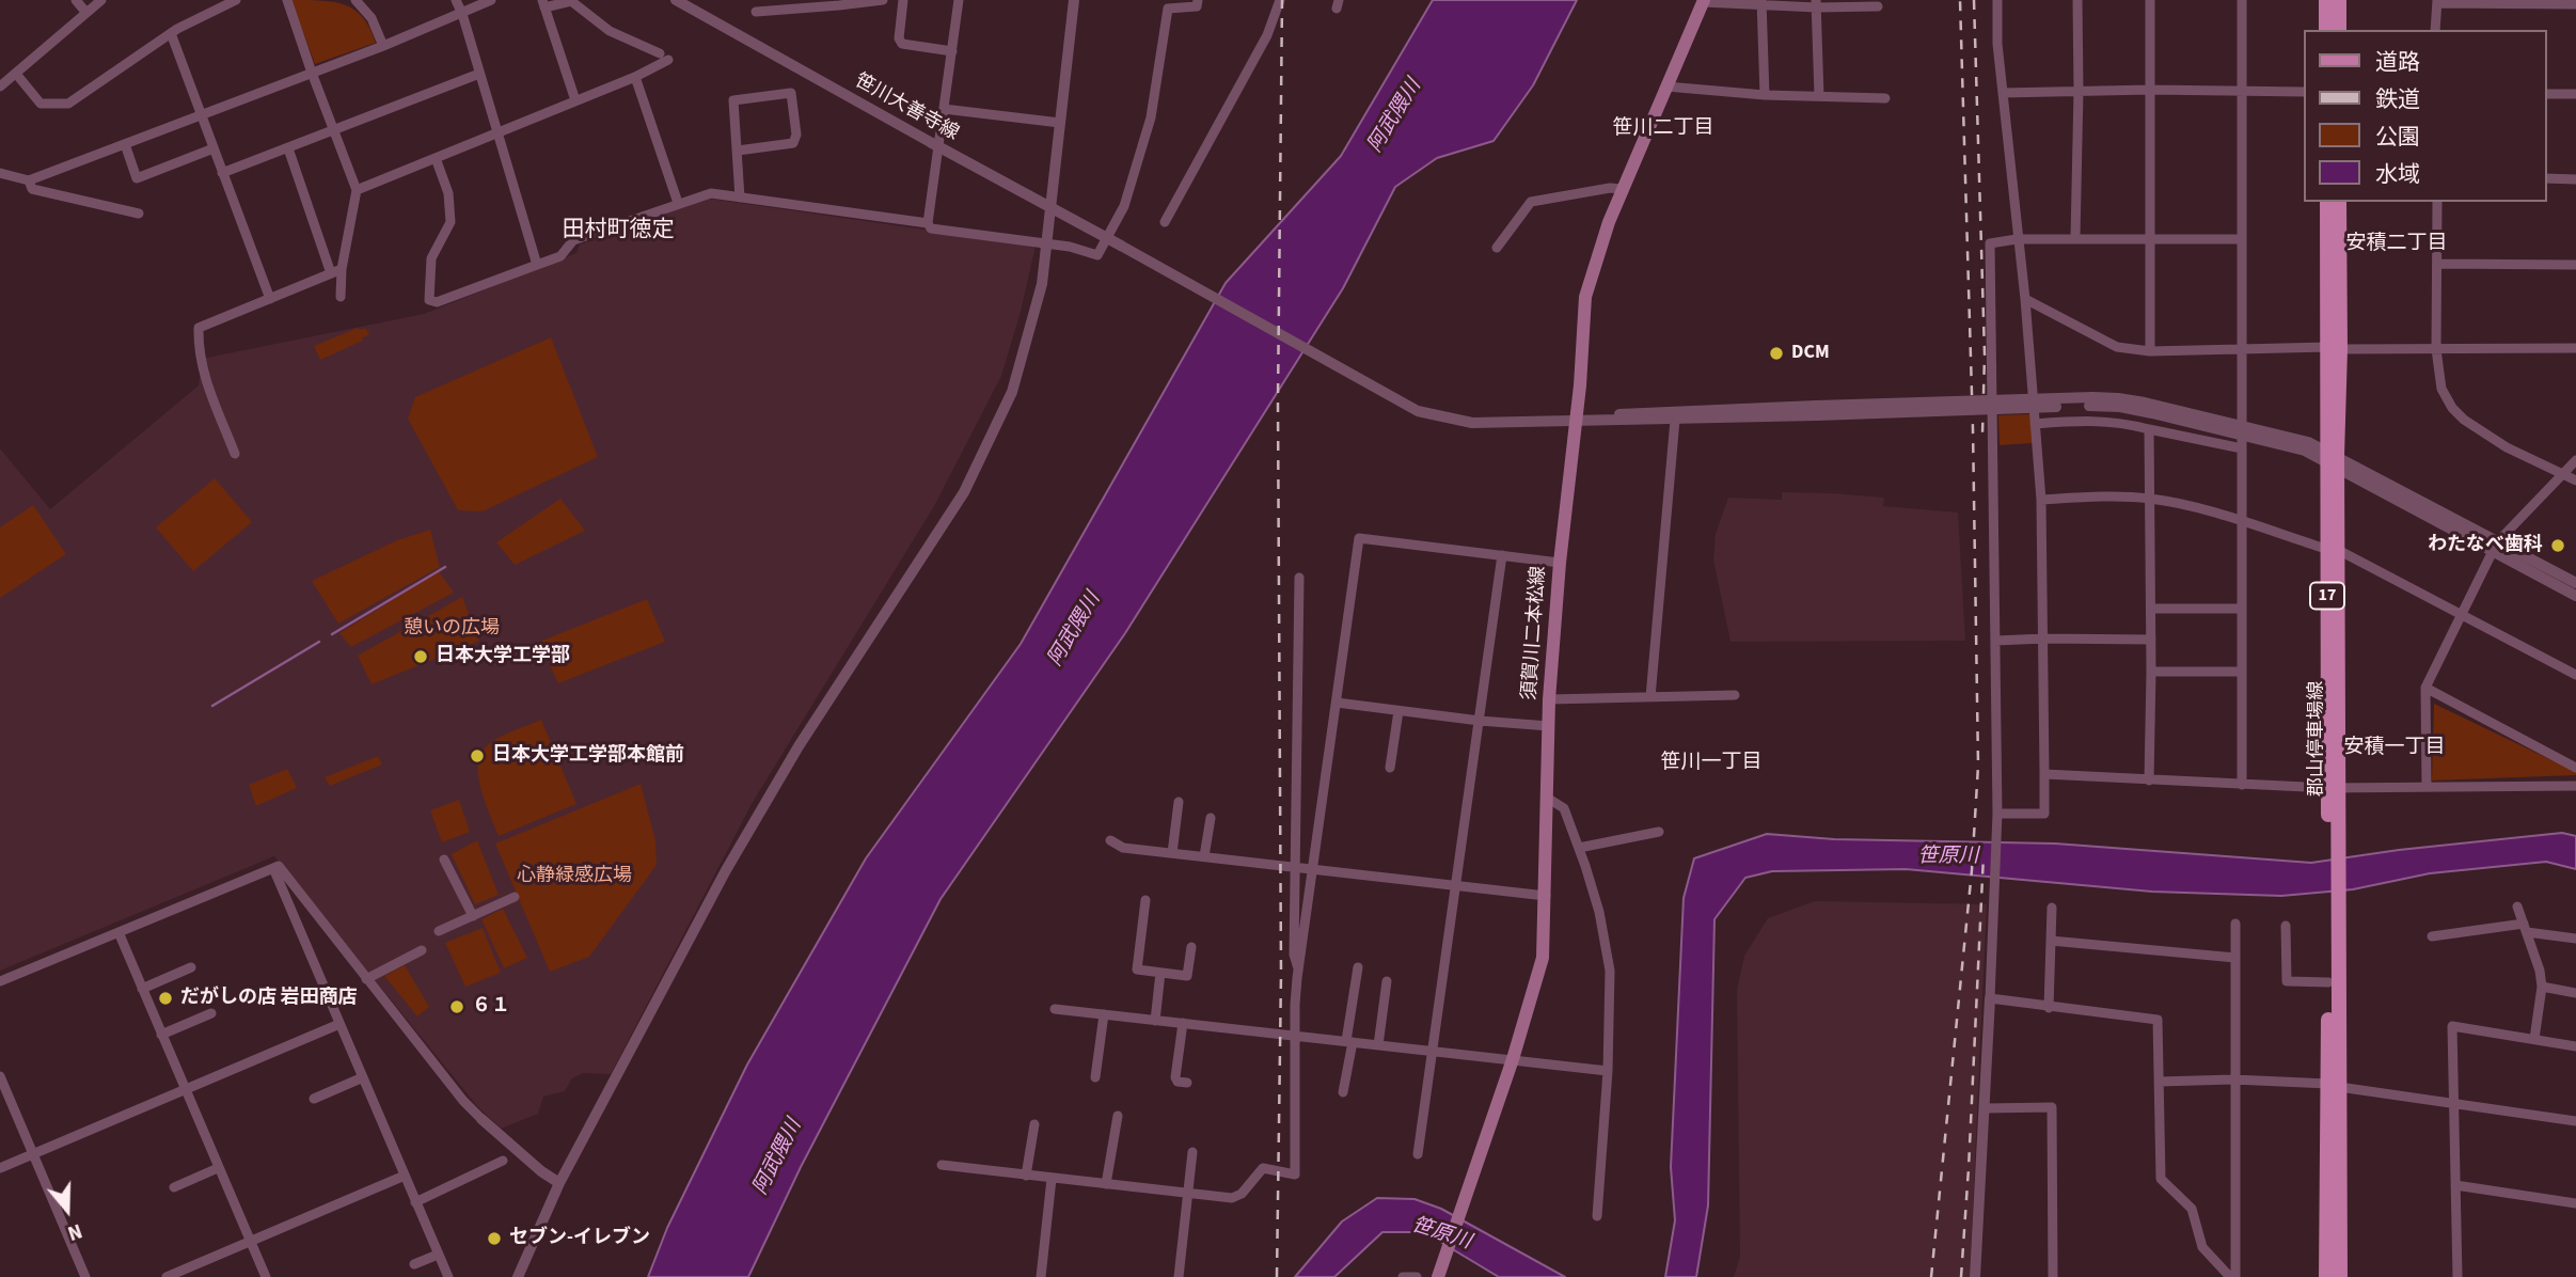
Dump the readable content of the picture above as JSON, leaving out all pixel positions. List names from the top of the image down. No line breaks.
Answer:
{"streets":{"main road":["17","須賀川二本松線","郡山停車場線"],"street":["笹川大善寺線"]},"crossings":[["笹川大善寺線","須賀川二本松線"]],"districts":["笹川二丁目","田村町徳定","安積二丁目","安積一丁目","笹川一丁目"],"water":["阿武隈川","笹原川"],"parks":["憩いの広場","心静緑感広場"],"places":["DCM","わたなべ歯科","日本大学工学部","日本大学工学部本館前","だがしの店 岩田商店","６１","セブン-イレブン"],"legend":["道路","鉄道","公園","水域"],"north":"bottom"}
